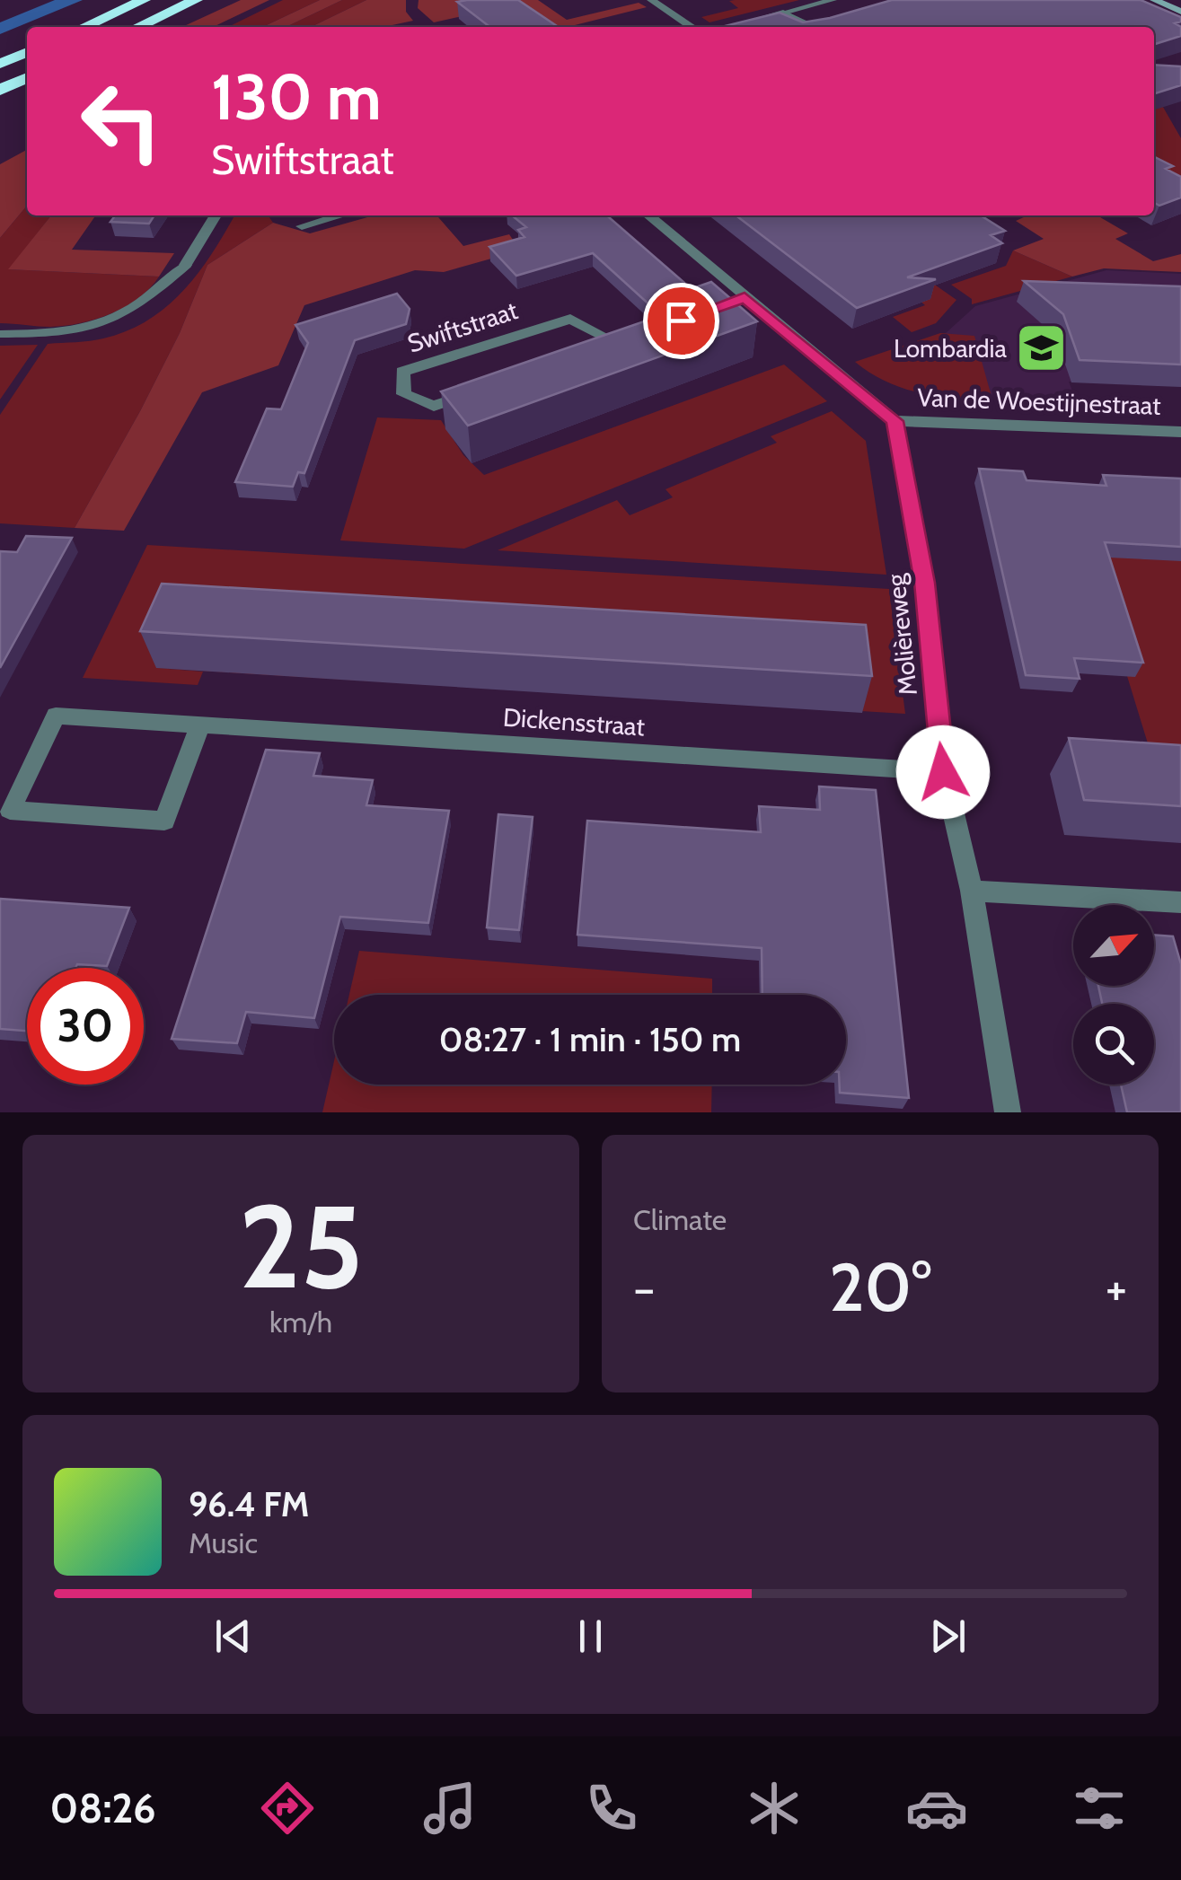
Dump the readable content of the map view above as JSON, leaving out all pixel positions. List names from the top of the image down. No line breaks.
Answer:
{"streets":{"street":["Swiftstraat","Van de Woestijnestraat","Molièreweg","Dickensstraat"]},"crossings":[["Van de Woestijnestraat","Molièreweg"],["Molièreweg","Dickensstraat"]],"places":{"school or university":["Lombardia"]},"north":"top right","page":{"turn":["130 m","Swiftstraat"],"limit":"30","trip":"08:27 · 1 min · 150 m","tile":[["25","km/h"],"Climate"],"heat":["−","20°","+"],"song":["96.4 FM","Music"],"tabs":"08:26"}}
